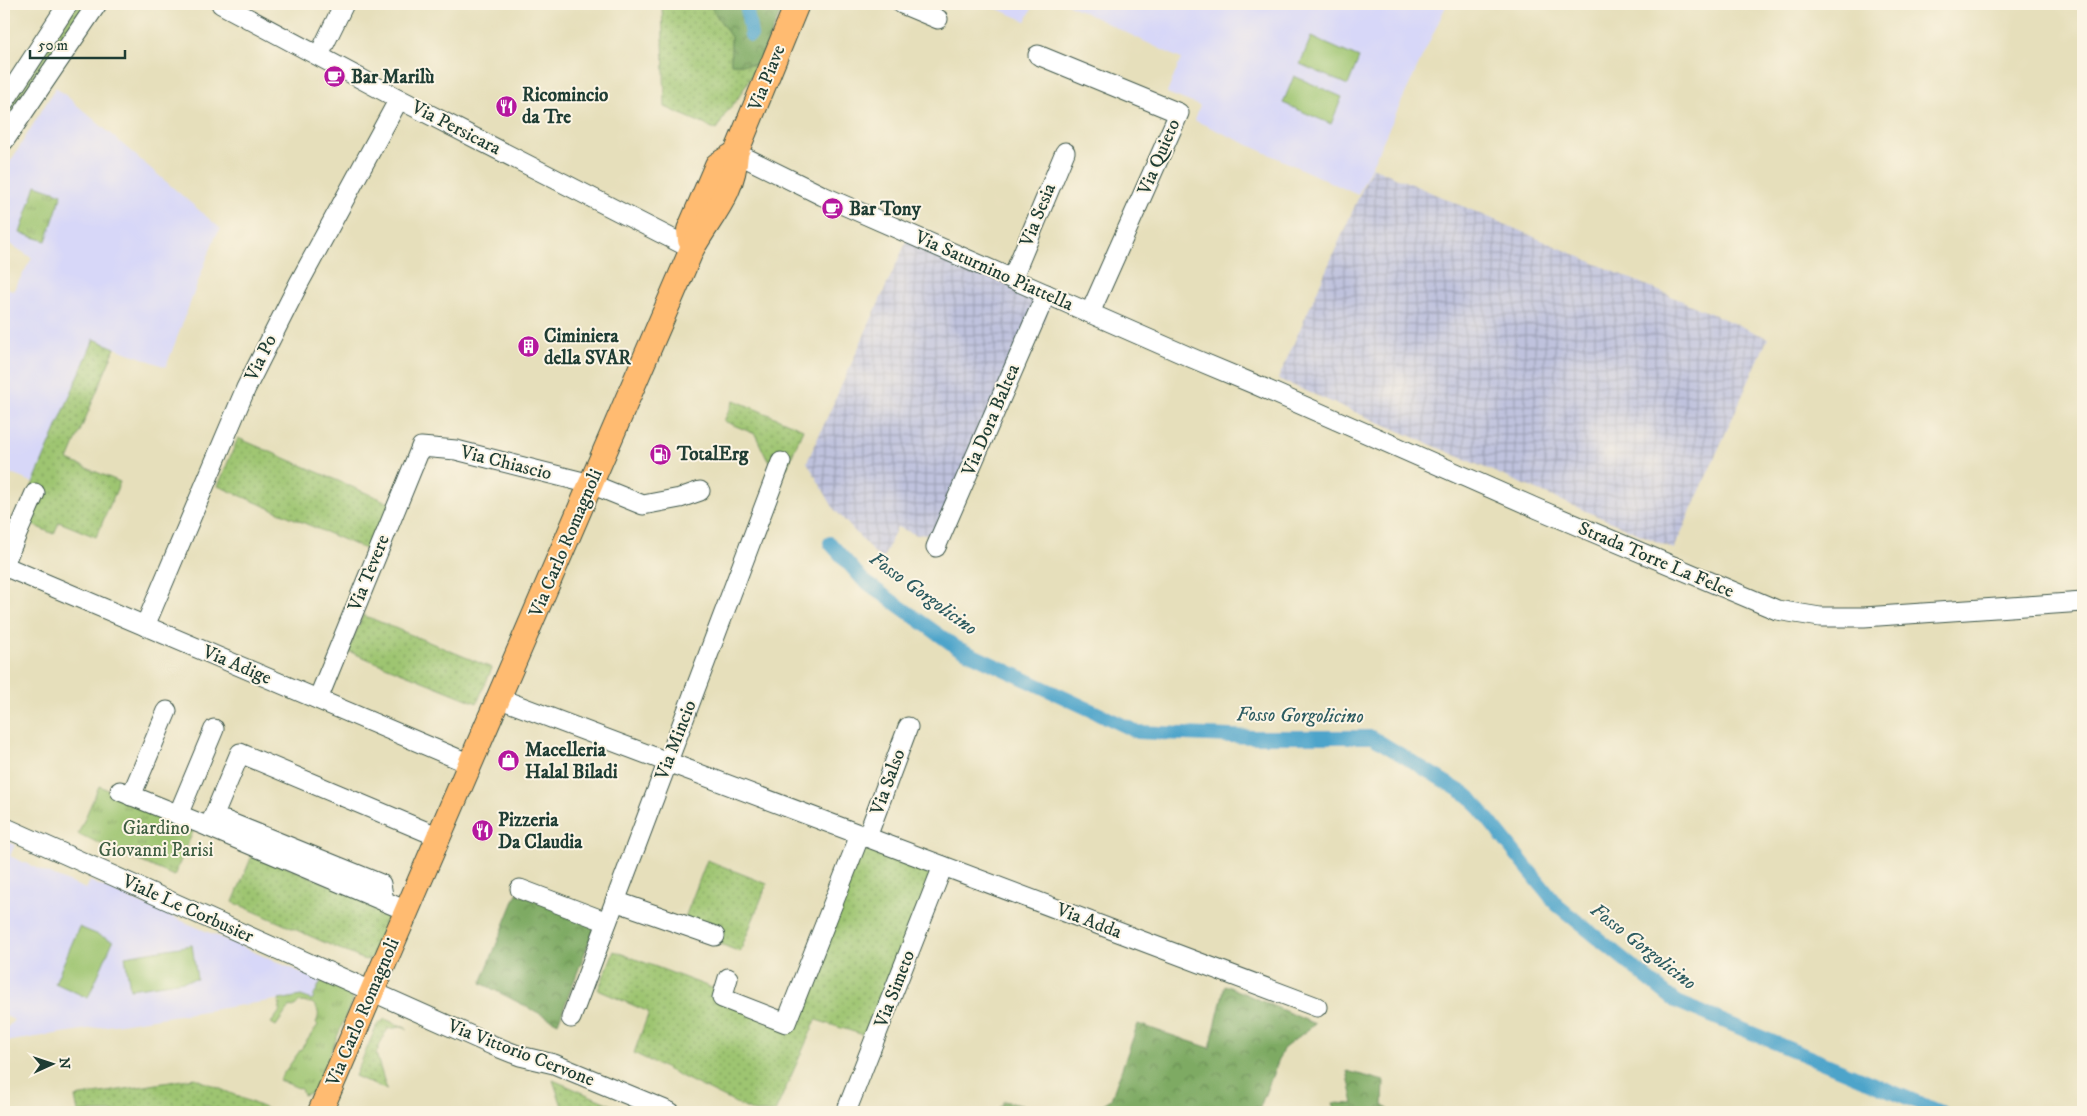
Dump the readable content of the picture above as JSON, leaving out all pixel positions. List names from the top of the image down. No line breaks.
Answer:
{"streets":{"main road":["Via Piave","Via Carlo Romagnoli"],"street":["Via Persicara","Via Quieto","Via Sesia","Via Saturnino Piattella","Via Po","Via Dora Baltea","Via Chiascio","Strada Torre La Felce","Via Tevere","Via Adige","Via Mincio","Via Salso","Viale Le Corbusier","Via Adda","Via Simeto","Via Vittorio Cervone"]},"crossings":[["Via Piave","Via Saturnino Piattella"],["Via Persicara","Via Po"],["Via Persicara","Via Carlo Romagnoli"],["Via Quieto","Via Saturnino Piattella"],["Via Sesia","Via Saturnino Piattella"],["Via Saturnino Piattella","Via Dora Baltea"],["Via Saturnino Piattella","Strada Torre La Felce"],["Via Po","Via Adige"],["Via Chiascio","Via Carlo Romagnoli"],["Via Chiascio","Via Tevere"],["Via Carlo Romagnoli","Via Adige"],["Via Carlo Romagnoli","Viale Le Corbusier"],["Via Carlo Romagnoli","Via Adda"],["Via Carlo Romagnoli","Via Vittorio Cervone"],["Via Tevere","Via Adige"],["Via Mincio","Via Adda"],["Via Salso","Via Adda"],["Viale Le Corbusier","Via Vittorio Cervone"],["Via Adda","Via Simeto"]],"water":["Fosso Gorgolicino"],"parks":["Giardino Giovanni Parisi"],"places":{"cafe":["Bar Marilù","Bar Tony"],"restaurant":["Ricomincio da Tre","Pizzeria Da Claudia"],"building":["Ciminiera della SVAR"],"fuel station":["TotalErg"],"shop":["Macelleria Halal Biladi"]},"scale_bar":"50 m","north":"right"}
